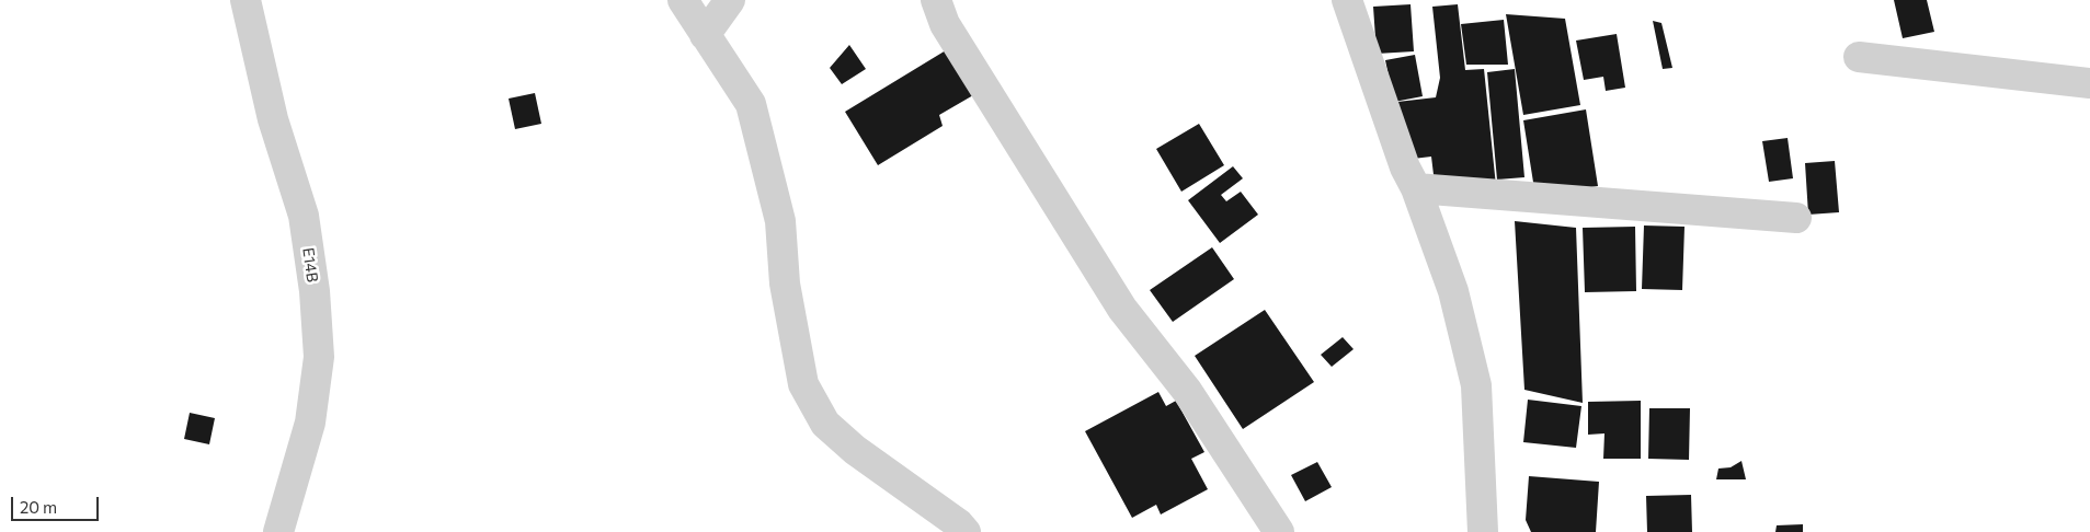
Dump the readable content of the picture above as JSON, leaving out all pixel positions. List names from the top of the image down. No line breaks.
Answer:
{"streets":{"street":["E14B"]},"scale_bar":"20 m"}
